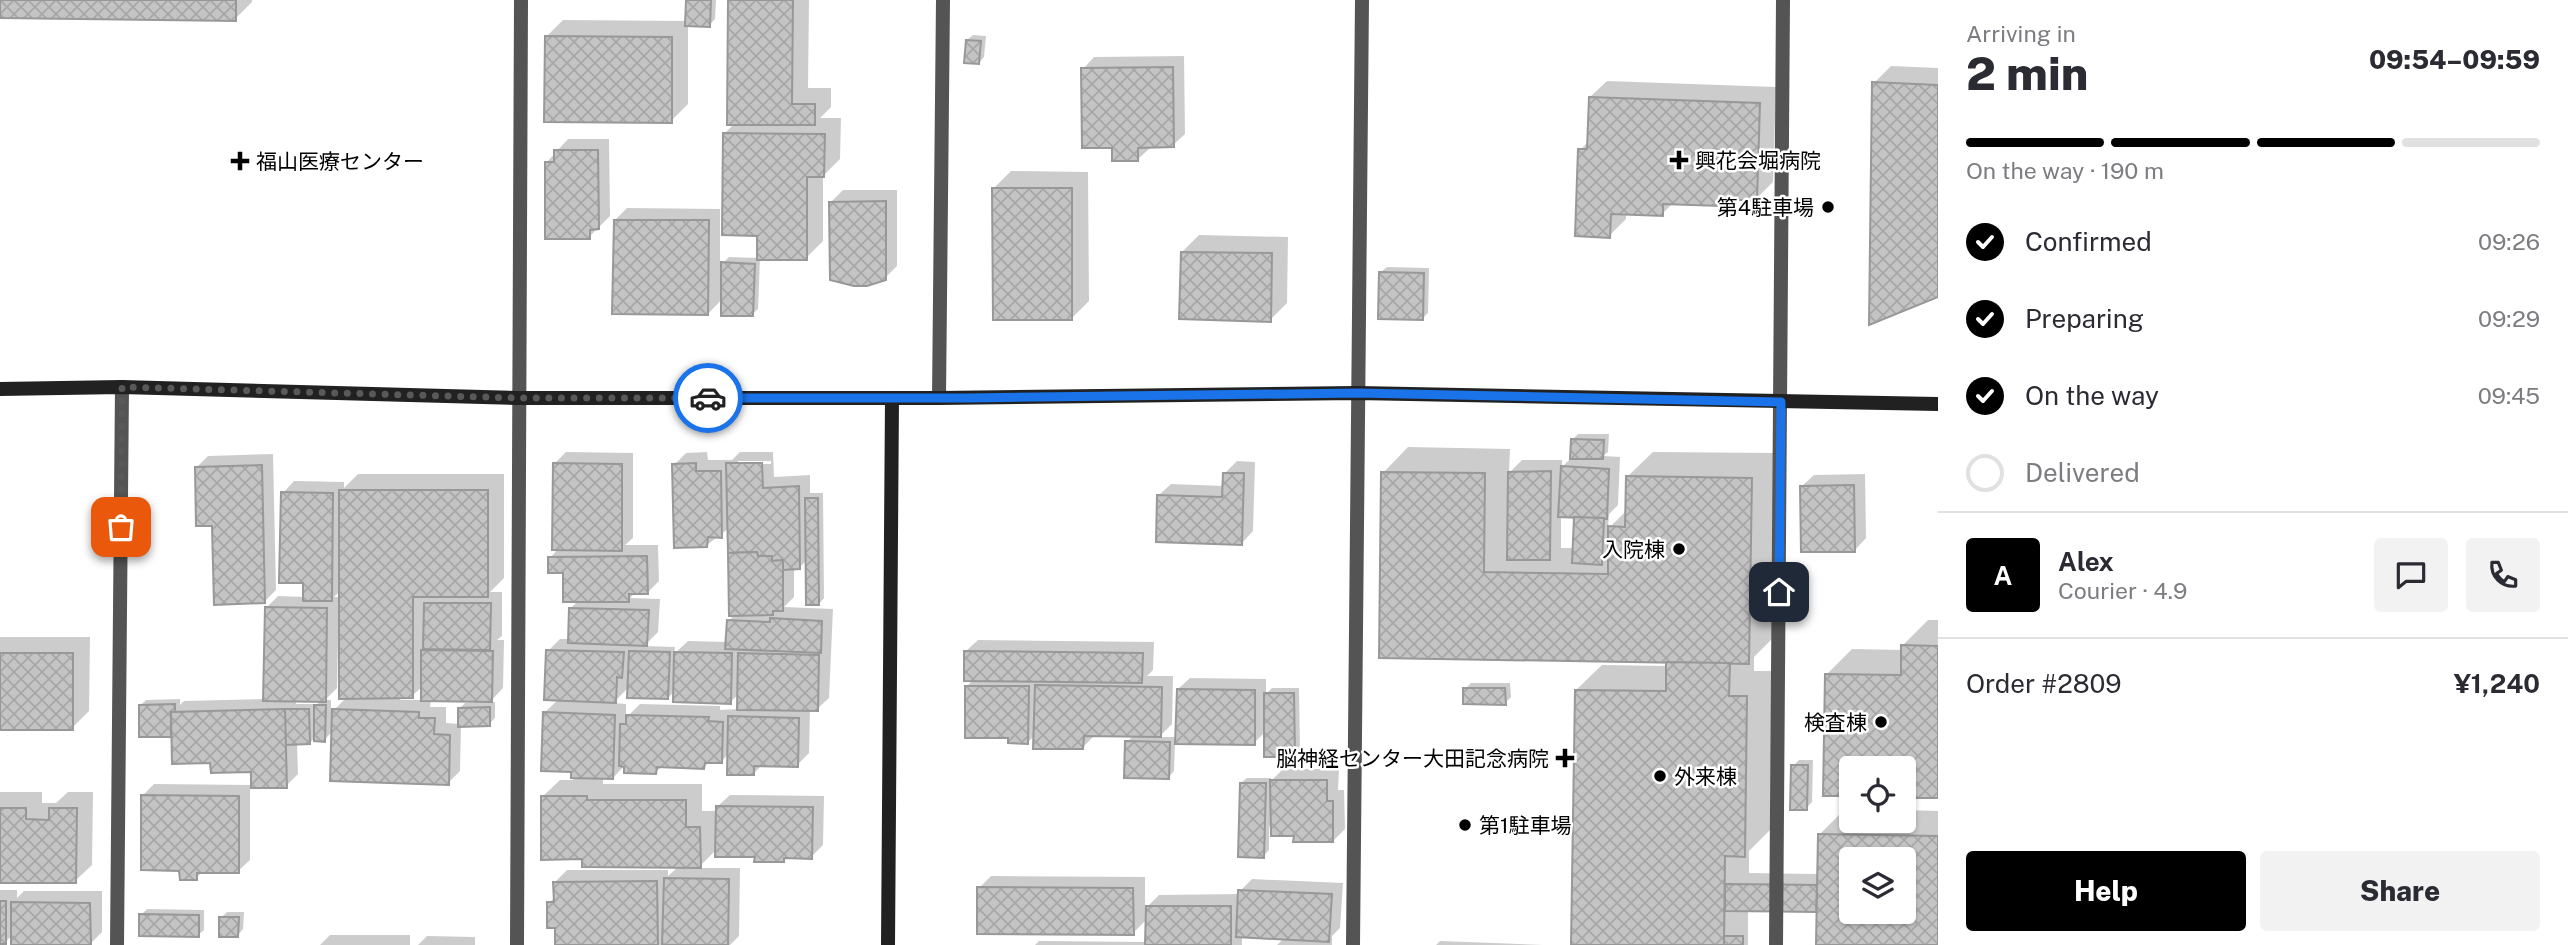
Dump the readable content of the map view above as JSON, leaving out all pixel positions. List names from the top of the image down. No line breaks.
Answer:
{"places":{"health":["興花会堀病院","福山医療センター","脳神経センター大田記念病院"],"other":["第4駐車場","入院棟","検査棟","外来棟","第1駐車場"]},"page":{"heading":["2 min","Arriving in","09:54–09:59"],"panel":["Alex","Courier · 4.9","Order #2809","¥1,240"],"bar":"On the way · 190 m","list":[["Confirmed","09:26"],["Preparing","09:29"],["On the way","09:45"],"Delivered"],"round":"A","buttons":["Help","Share"]}}
